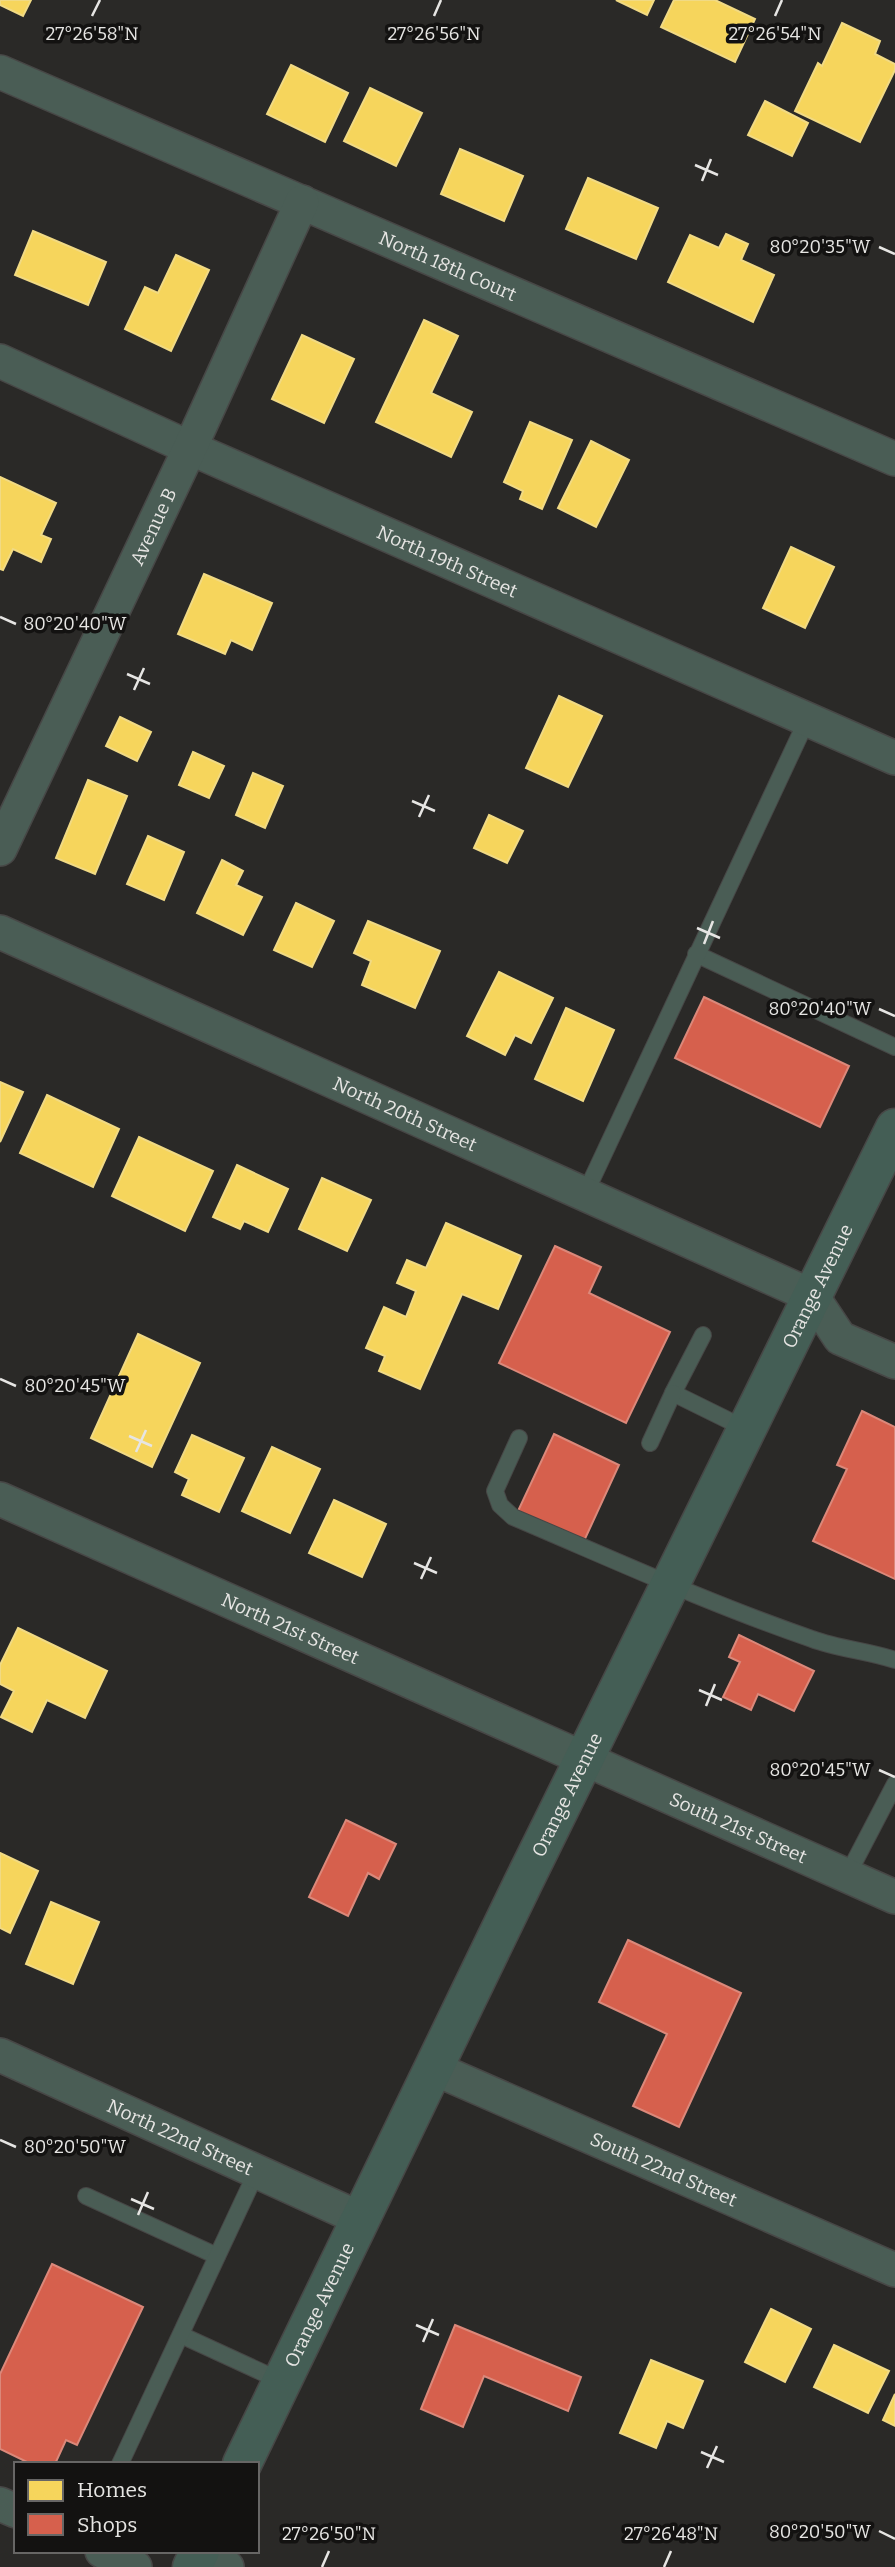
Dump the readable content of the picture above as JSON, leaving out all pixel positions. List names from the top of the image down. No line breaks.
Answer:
{"streets":{"main road":["Orange Avenue"],"street":["North 18th Court","Avenue B","North 19th Street","North 20th Street","North 21st Street","South 21st Street","North 22nd Street","South 22nd Street"]},"crossings":[["North 18th Court","Avenue B"],["Avenue B","North 19th Street"],["North 20th Street","Orange Avenue"],["Orange Avenue","North 21st Street"],["Orange Avenue","South 21st Street"],["Orange Avenue","North 22nd Street"],["Orange Avenue","South 22nd Street"],["North 21st Street","South 21st Street"]],"legend":["Homes","Shops"],"coordinates":["27°26'58\"N","27°26'56\"N","27°26'54\"N","80°20'35\"W","80°20'40\"W","80°20'45\"W","80°20'50\"W","27°26'50\"N","27°26'48\"N"]}
